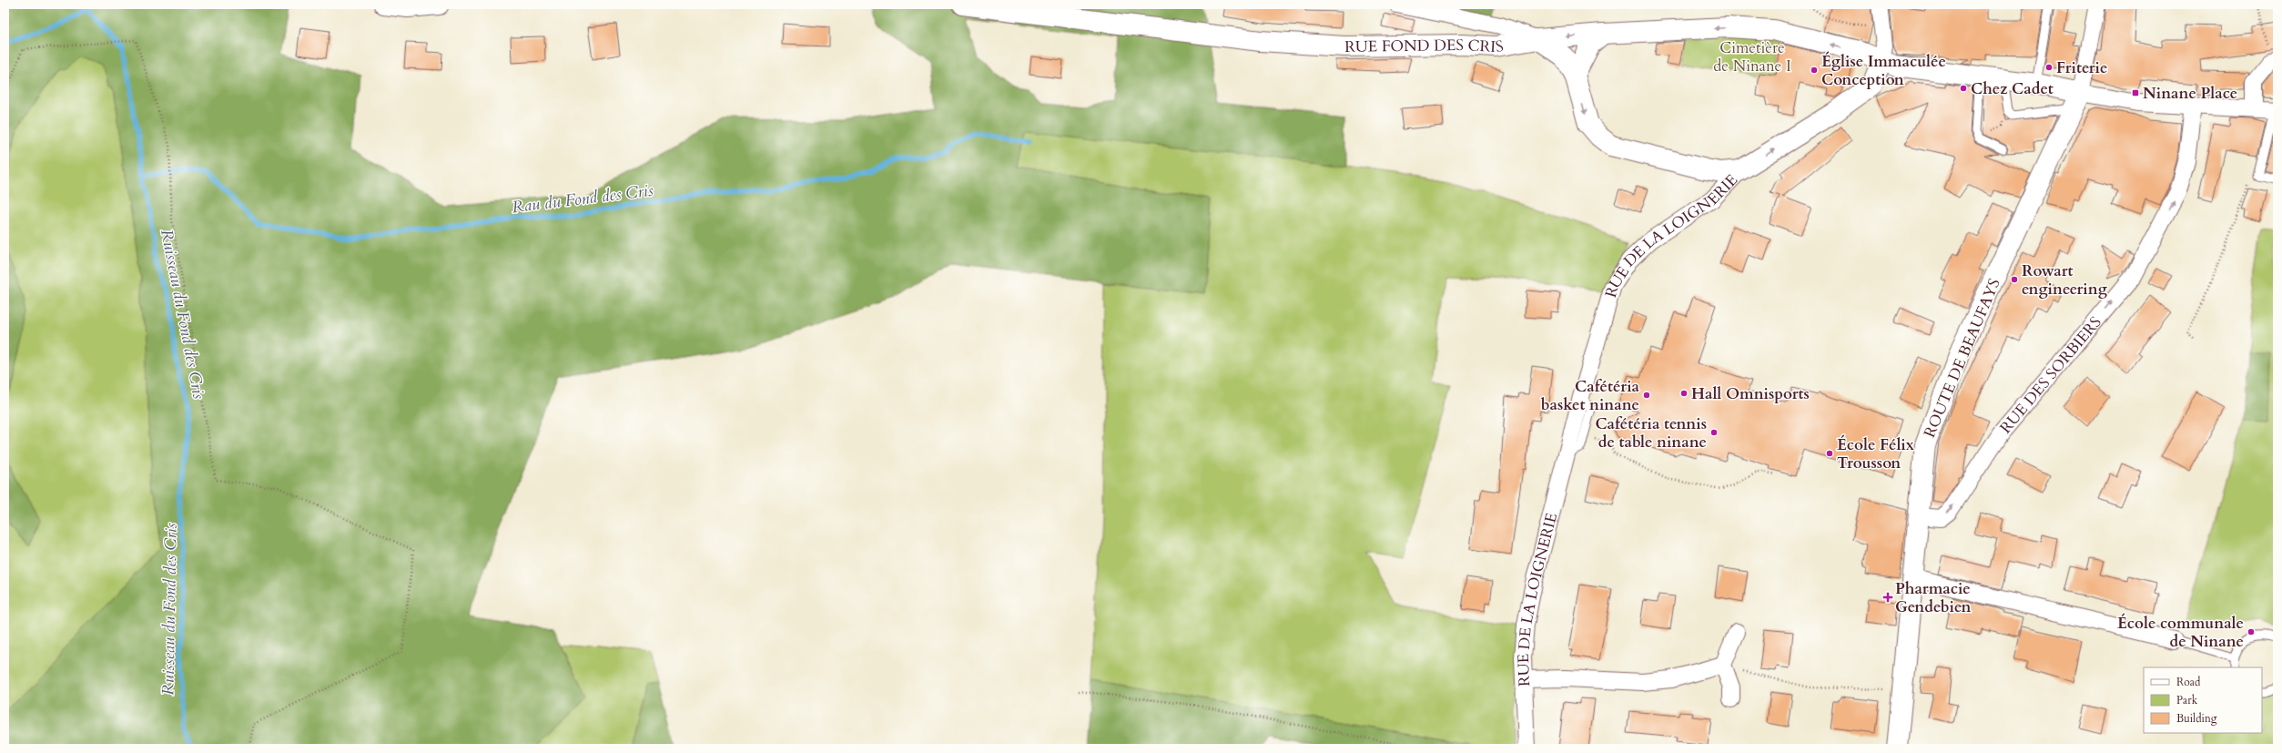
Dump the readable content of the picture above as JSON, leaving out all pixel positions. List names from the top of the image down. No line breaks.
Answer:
{"streets":{"street":["RUE FOND DES CRIS","RUE DE LA LOIGNERIE","ROUTE DE BEAUFAYS","RUE DES SORBIERS"]},"crossings":[["RUE FOND DES CRIS","RUE DE LA LOIGNERIE"],["RUE FOND DES CRIS","ROUTE DE BEAUFAYS"],["ROUTE DE BEAUFAYS","RUE DES SORBIERS"]],"one_way":["RUE DES SORBIERS"],"water":["Rau du Fond des Cris","Ruisseau du Fond des Cris"],"parks":["Cimetière de Ninane I"],"places":{"other":["Friterie","Église Immaculée Conception","Chez Cadet","Rowart engineering","Hall Omnisports","Cafétéria basket ninane","Cafétéria tennis de table ninane","École Félix Trousson","École communale de Ninane"],"transit":["Ninane Place"],"health":["Pharmacie Gendebien"]},"legend":["Road","Park","Building"]}
